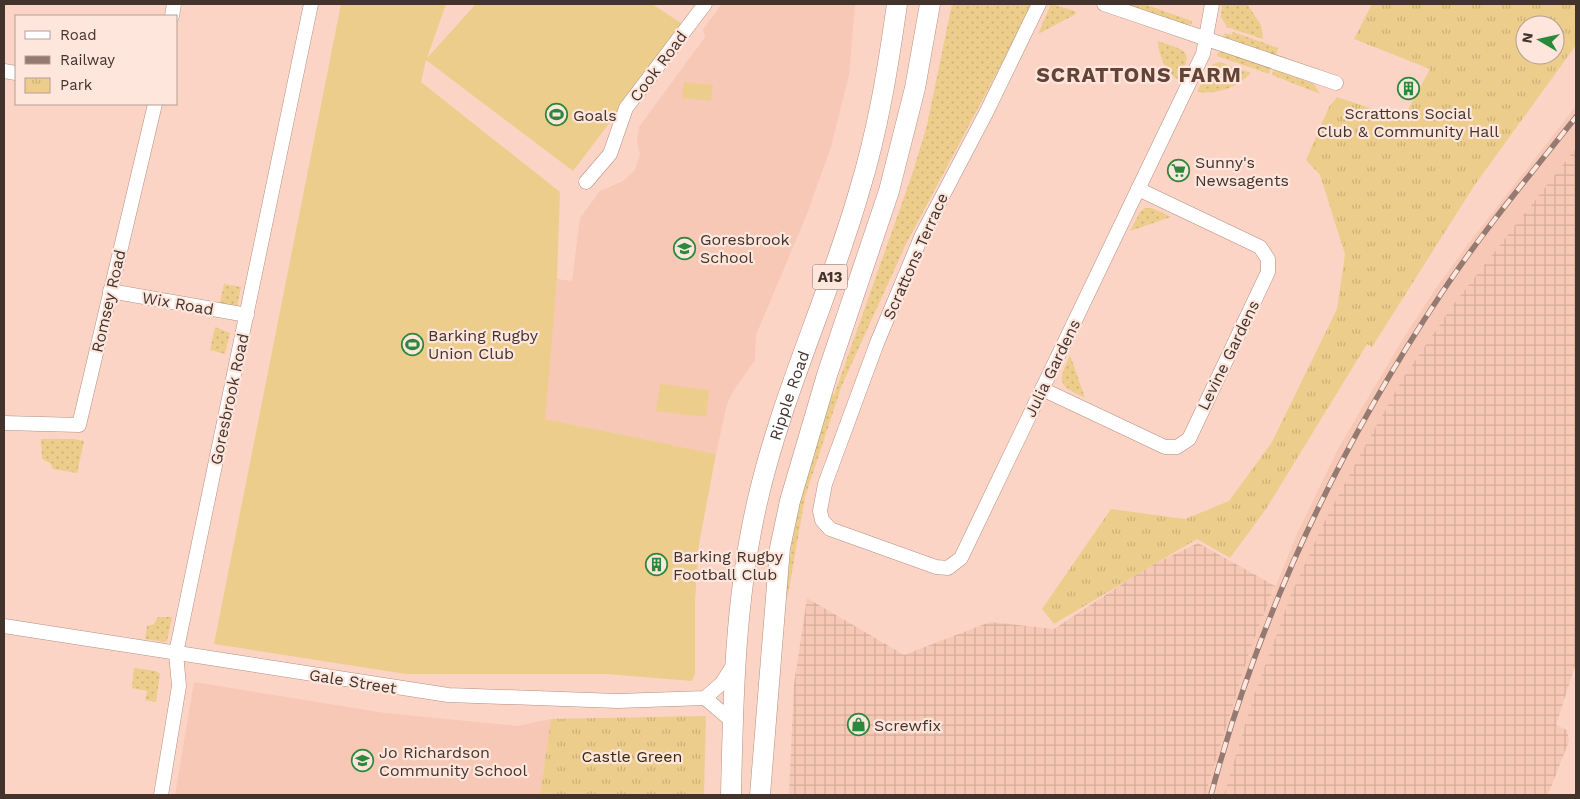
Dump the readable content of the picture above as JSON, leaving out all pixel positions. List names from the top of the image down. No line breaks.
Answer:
{"streets":{"highway":["A13","Ripple Road"],"street":["Cook Road","Scrattons Terrace","Romsey Road","Wix Road","Levine Gardens","Julia Gardens","Goresbrook Road","Gale Street"]},"crossings":[["Scrattons Terrace","Julia Gardens"],["Romsey Road","Wix Road"],["Wix Road","Goresbrook Road"],["Levine Gardens","Julia Gardens"],["Goresbrook Road","Gale Street"]],"districts":["SCRATTONS FARM"],"parks":["Castle Green"],"places":{"building":["Scrattons Social Club & Community Hall","Barking Rugby Football Club"],"sports":["Goals","Barking Rugby Union Club"],"supermarket":["Sunny's Newsagents"],"school or university":["Goresbrook School","Jo Richardson Community School"],"shop":["Screwfix"]},"legend":["Road","Railway","Park"],"north":"left"}
